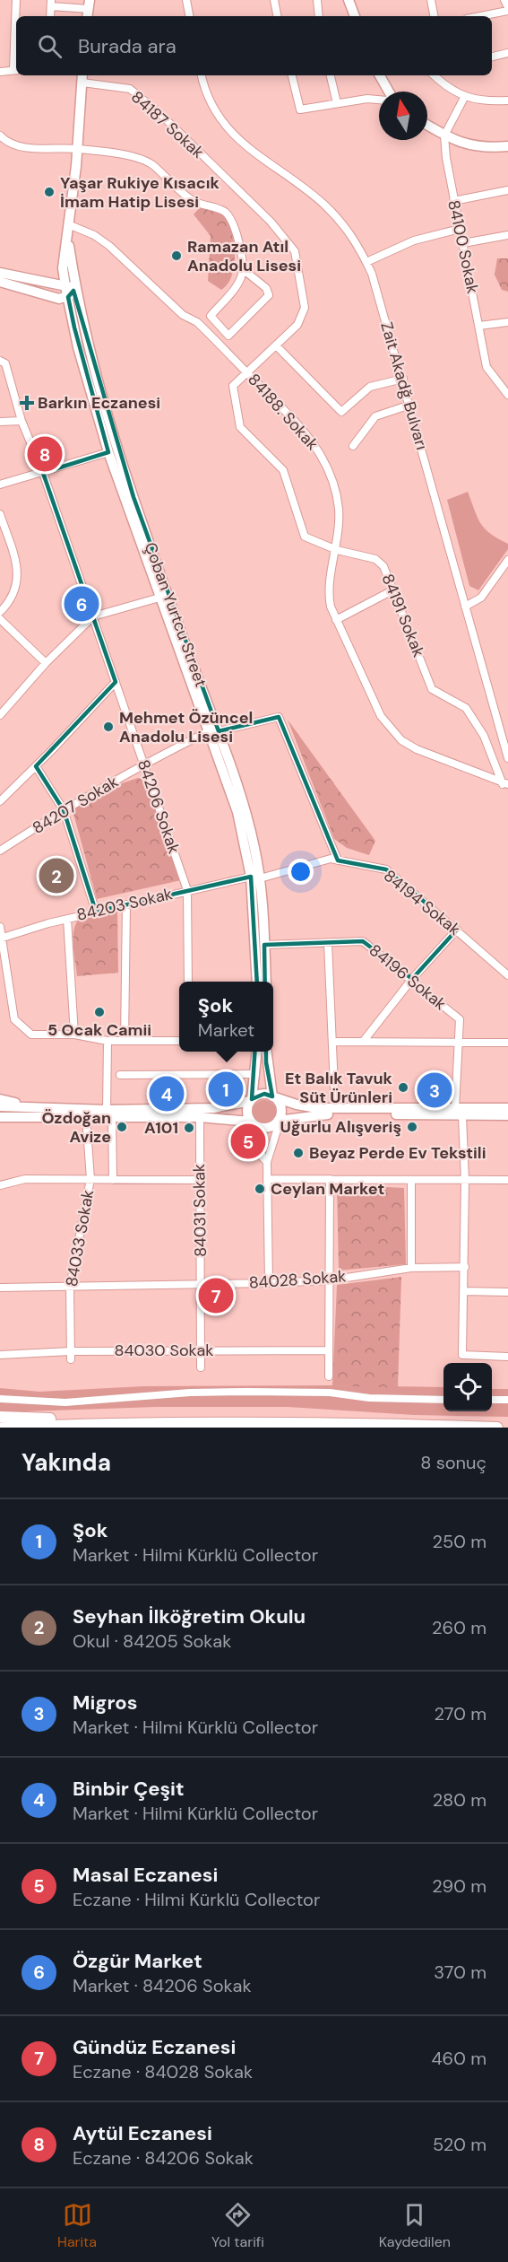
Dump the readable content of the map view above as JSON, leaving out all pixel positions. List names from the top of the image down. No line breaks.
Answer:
{"streets":{"main road":["Çoban Yurtcu Street"],"street":["84187 Sokak","84100 Sokak","Zait Akadğ Bulvarı","84188. Sokak","84191 Sokak","84207 Sokak","84206 Sokak","84194 Sokak","84203 Sokak","84196 Sokak","84031 Sokak","84033 Sokak","84028 Sokak","84030 Sokak"]},"crossings":[["84187 Sokak","84188. Sokak"],["84187 Sokak","Çoban Yurtcu Street"],["84187 Sokak","84191 Sokak"],["84188. Sokak","Çoban Yurtcu Street"],["84188. Sokak","84191 Sokak"],["Çoban Yurtcu Street","84207 Sokak"],["Çoban Yurtcu Street","84194 Sokak"],["Çoban Yurtcu Street","84203 Sokak"],["Çoban Yurtcu Street","84196 Sokak"],["84207 Sokak","84206 Sokak"],["84207 Sokak","84194 Sokak"],["84206 Sokak","84203 Sokak"],["84194 Sokak","84203 Sokak"],["84196 Sokak","84028 Sokak"],["84031 Sokak","84028 Sokak"],["84031 Sokak","84030 Sokak"],["84033 Sokak","84028 Sokak"],["84033 Sokak","84030 Sokak"]],"places":{"other":["Yaşar Rukiye Kısacık İmam Hatip Lisesi","Ramazan Atıl Anadolu Lisesi","Mehmet Özüncel Anadolu Lisesi","5 Ocak Camii","Et Balık Tavuk Süt Ürünleri","Özdoğan Avize","Uğurlu Alışveriş","A101","Beyaz Perde Ev Tekstili","Ceylan Market"],"health":["Barkın Eczanesi"]},"north":"top","page":{"search":"Burada ara","pins":["8","6","2","1","3","4","5","7"],"popup":["Şok","Market"],"heading":["Yakında","8 sonuç"],"list":[{"mark":"1","name":"Şok","note":"Market · Hilmi Kürklü Collector","value":"250 m"},{"mark":"2","name":"Seyhan İlköğretim Okulu","note":"Okul · 84205 Sokak","value":"260 m"},{"mark":"3","name":"Migros","note":"Market · Hilmi Kürklü Collector","value":"270 m"},{"mark":"4","name":"Binbir Çeşit","note":"Market · Hilmi Kürklü Collector","value":"280 m"},{"mark":"5","name":"Masal Eczanesi","note":"Eczane · Hilmi Kürklü Collector","value":"290 m"},{"mark":"6","name":"Özgür Market","note":"Market · 84206 Sokak","value":"370 m"},{"mark":"7","name":"Gündüz Eczanesi","note":"Eczane · 84028 Sokak","value":"460 m"},{"mark":"8","name":"Aytül Eczanesi","note":"Eczane · 84206 Sokak","value":"520 m"}],"nav":["Harita","Yol tarifi","Kaydedilen"]}}
